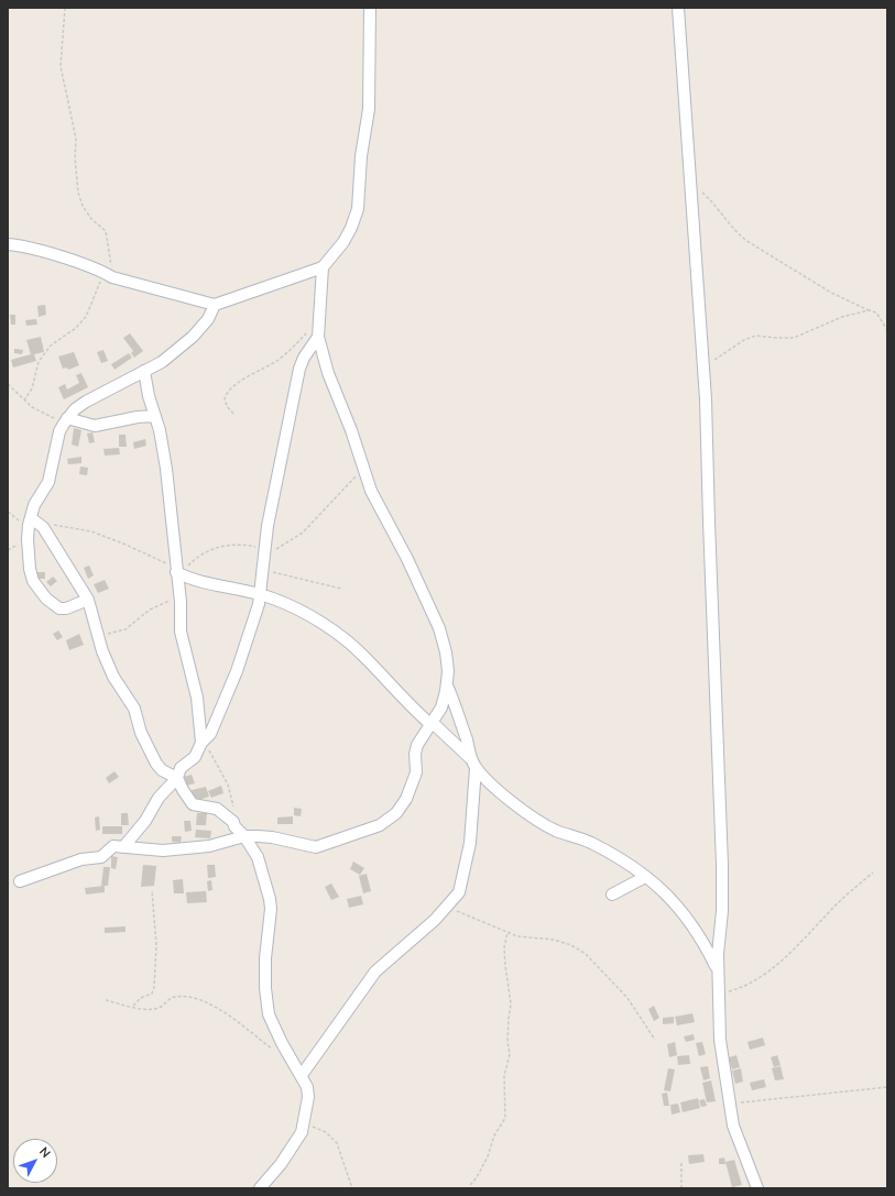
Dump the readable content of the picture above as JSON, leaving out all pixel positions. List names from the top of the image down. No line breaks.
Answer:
{"north":"top right"}
